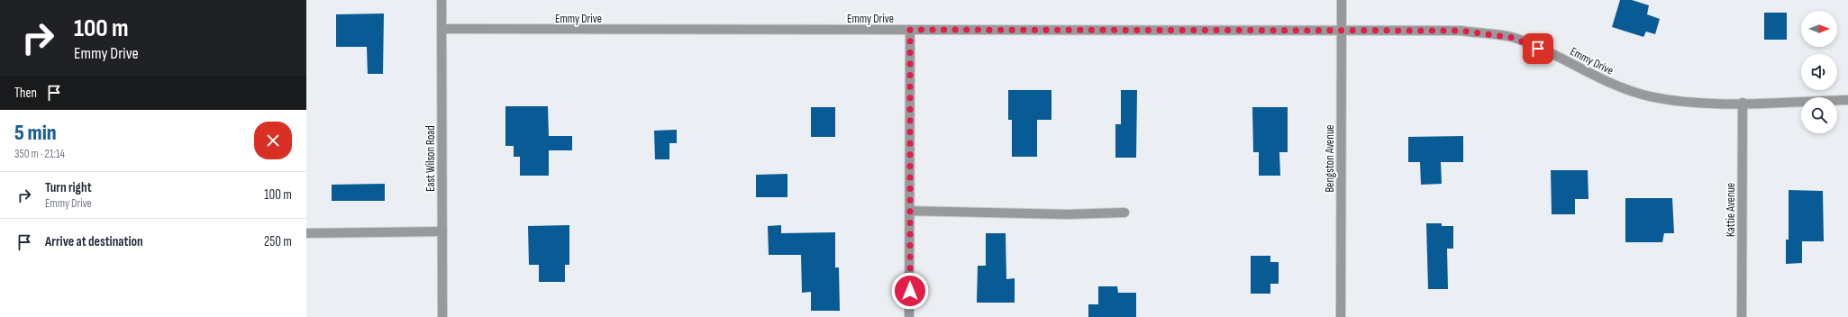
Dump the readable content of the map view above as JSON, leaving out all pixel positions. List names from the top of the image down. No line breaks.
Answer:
{"streets":{"street":["Emmy Drive","East Wilson Road","Bengston Avenue","Kattie Avenue"]},"crossings":[["Emmy Drive","East Wilson Road"],["Emmy Drive","Bengston Avenue"],["Emmy Drive","Kattie Avenue"]],"north":"right","page":{"turn":["100 m","Emmy Drive"],"then":"Then","heading":["5 min","350 m · 21:14"],"list":[{"name":"Turn right","note":"Emmy Drive","value":"100 m"},{"name":"Arrive at destination","value":"250 m"}]}}
